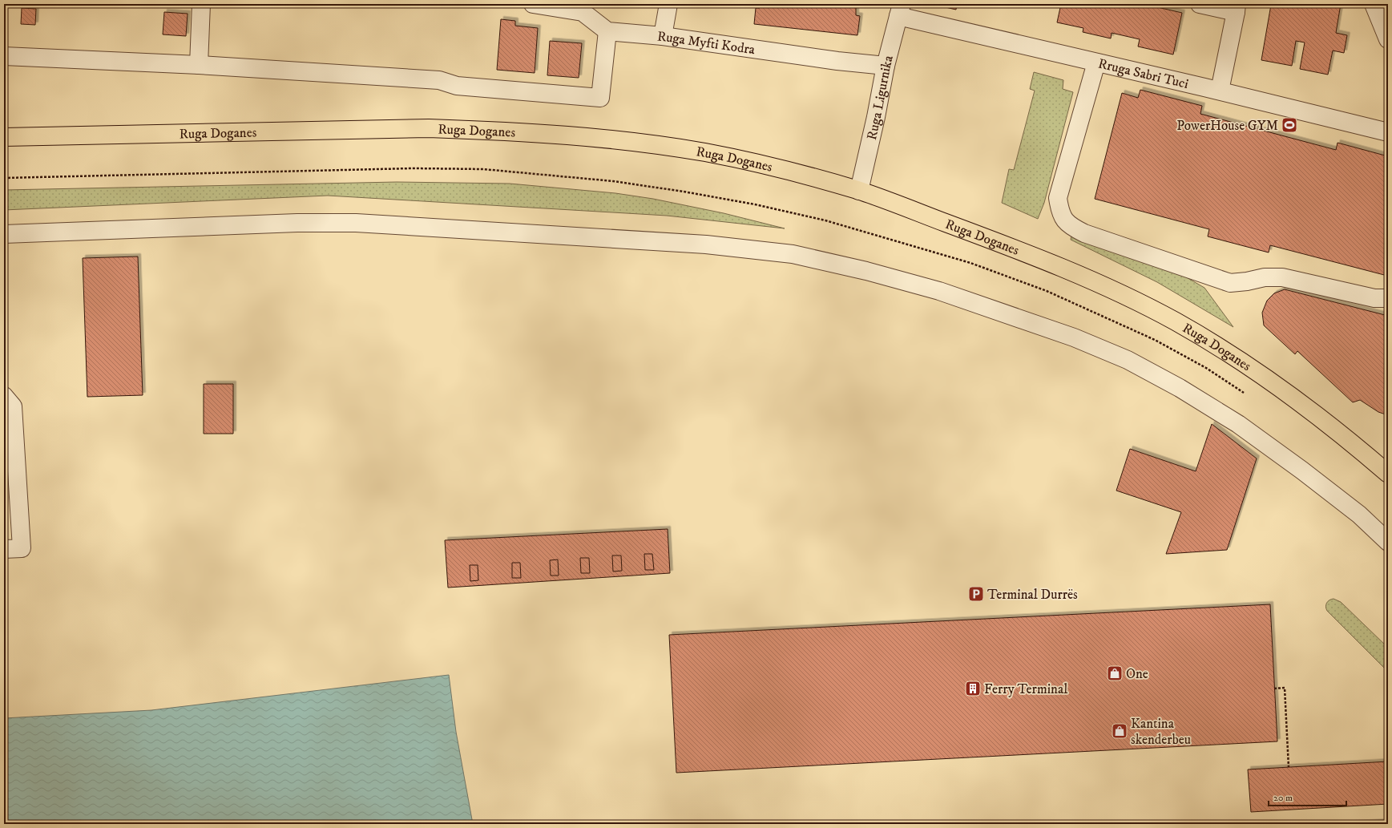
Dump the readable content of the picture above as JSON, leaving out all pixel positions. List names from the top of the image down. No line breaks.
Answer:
{"streets":{"main road":["Ruga Doganes"],"street":["Ruga Myfti Kodra","Rruga Sabri Tuci","Ruga Ligurnika"]},"crossings":[["Ruga Myfti Kodra","Ruga Ligurnika"],["Rruga Sabri Tuci","Ruga Ligurnika"],["Ruga Ligurnika","Ruga Doganes"]],"places":{"sports":["PowerHouse GYM"],"parking":["Terminal Durrës"],"shop":["One","Kantina skenderbeu"],"building":["Ferry Terminal"]},"scale_bar":"20 m"}
